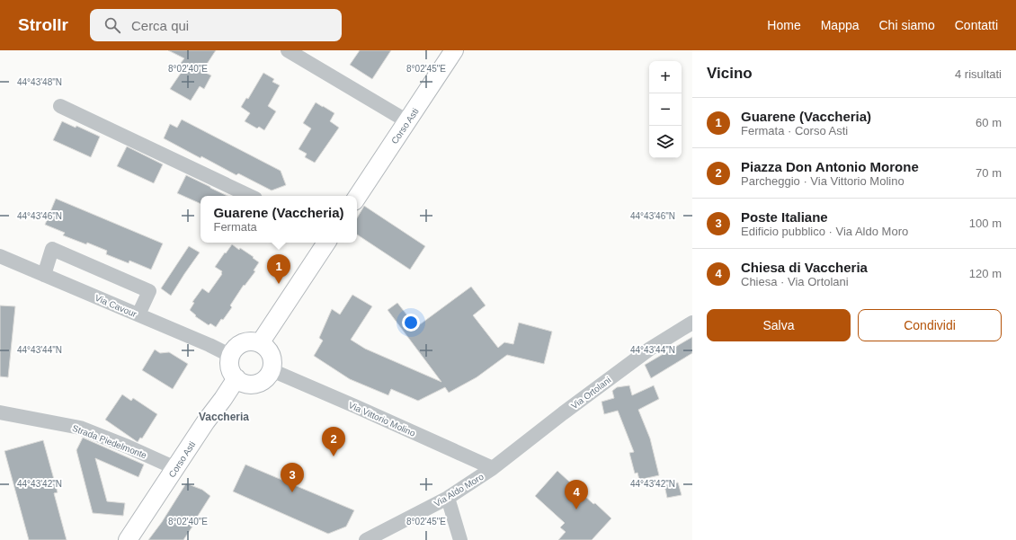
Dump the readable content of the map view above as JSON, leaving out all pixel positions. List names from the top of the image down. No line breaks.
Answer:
{"streets":{"main road":["Corso Asti"],"street":["Via Cavour","Via Ortolani","Via Vittorio Molino","Strada Piedelmonte","Via Aldo Moro"]},"crossings":[["Corso Asti","Via Cavour"],["Corso Asti","Via Vittorio Molino"],["Corso Asti","Strada Piedelmonte"],["Via Cavour","Via Vittorio Molino"],["Via Ortolani","Via Vittorio Molino"],["Via Ortolani","Via Aldo Moro"],["Via Vittorio Molino","Via Aldo Moro"]],"districts":["Vaccheria"],"page":{"header":"Strollr","search":"Cerca qui","nav":["Home","Mappa","Chi siamo","Contatti"],"heading":["Vicino","4 risultati"],"map_buttons":["+","−"],"list":[{"mark":"1","name":"Guarene (Vaccheria)","note":"Fermata · Corso Asti","value":"60 m"},{"mark":"2","name":"Piazza Don Antonio Morone","note":"Parcheggio · Via Vittorio Molino","value":"70 m"},{"mark":"3","name":"Poste Italiane","note":"Edificio pubblico · Via Aldo Moro","value":"100 m"},{"mark":"4","name":"Chiesa di Vaccheria","note":"Chiesa · Via Ortolani","value":"120 m"}],"popup":["Guarene (Vaccheria)","Fermata"],"pins":["1","2","3","4"],"buttons":["Salva","Condividi"]},"coordinates":["8°02'40\"E","8°02'45\"E","44°43'48\"N","44°43'46\"N","44°43'44\"N","44°43'42\"N"]}
